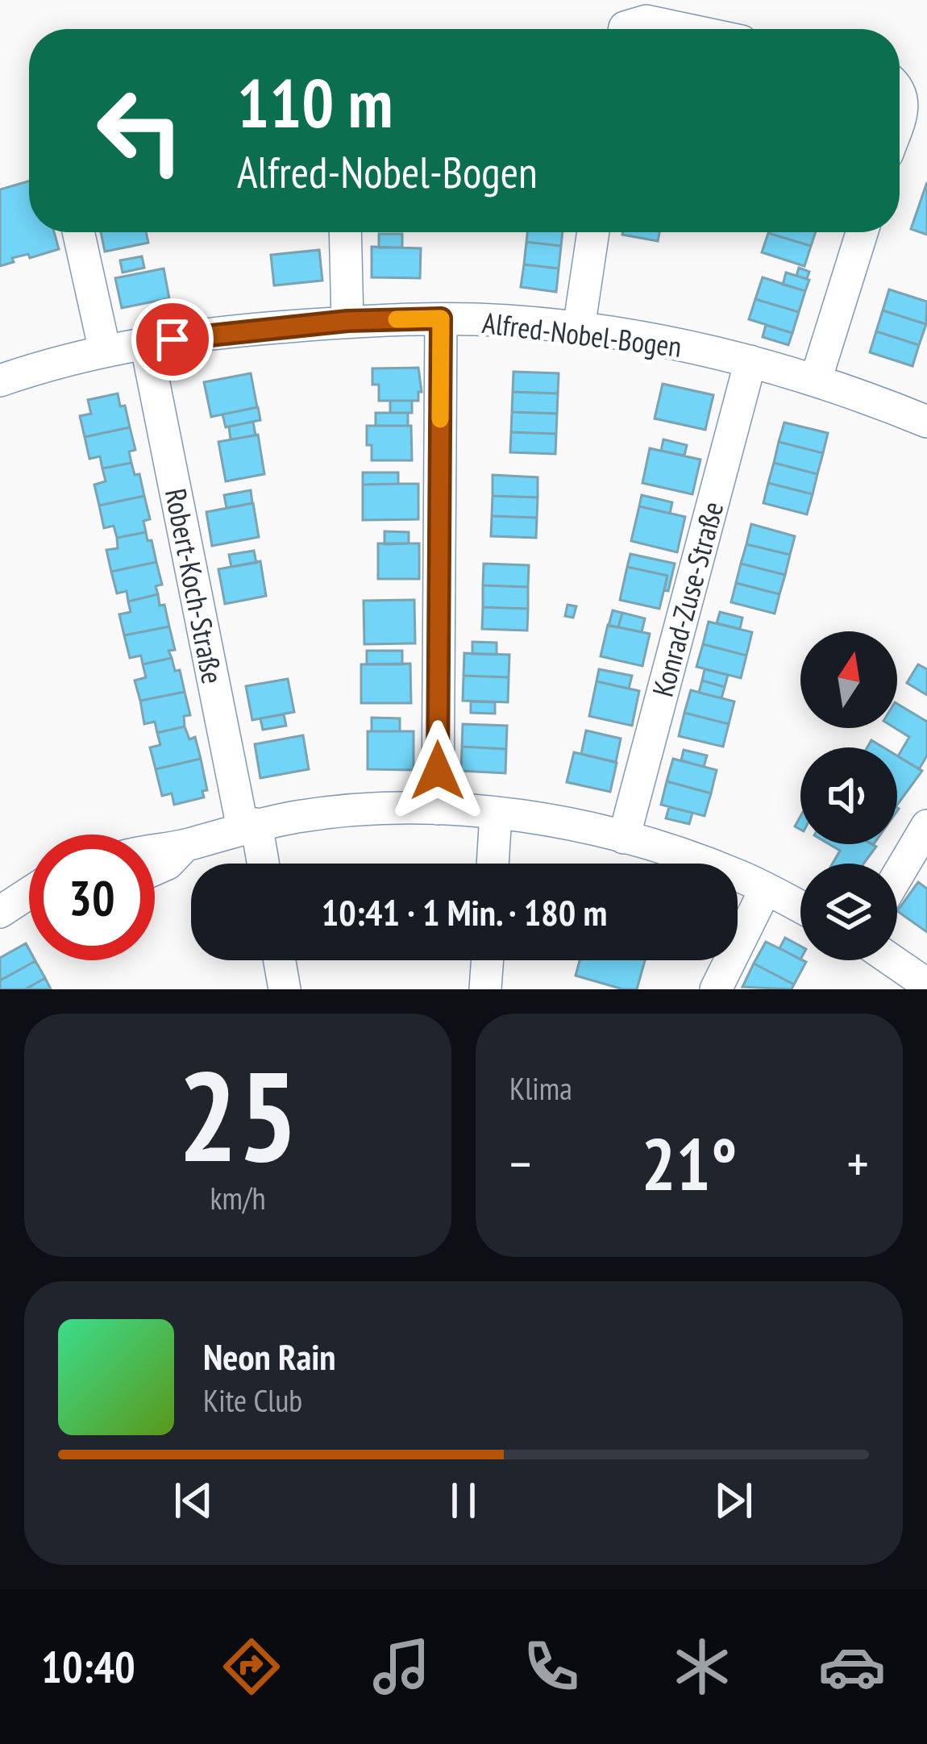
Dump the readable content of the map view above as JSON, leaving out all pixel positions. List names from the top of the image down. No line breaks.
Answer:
{"streets":{"street":["Alfred-Nobel-Bogen","Robert-Koch-Straße","Konrad-Zuse-Straße"]},"crossings":[["Alfred-Nobel-Bogen","Robert-Koch-Straße"],["Alfred-Nobel-Bogen","Konrad-Zuse-Straße"]],"north":"top","page":{"turn":["110 m","Alfred-Nobel-Bogen"],"limit":"30","trip":"10:41 · 1 Min. · 180 m","tile":[["25","km/h"],"Klima"],"heat":["−","21°","+"],"song":["Neon Rain","Kite Club"],"tabs":"10:40"}}
